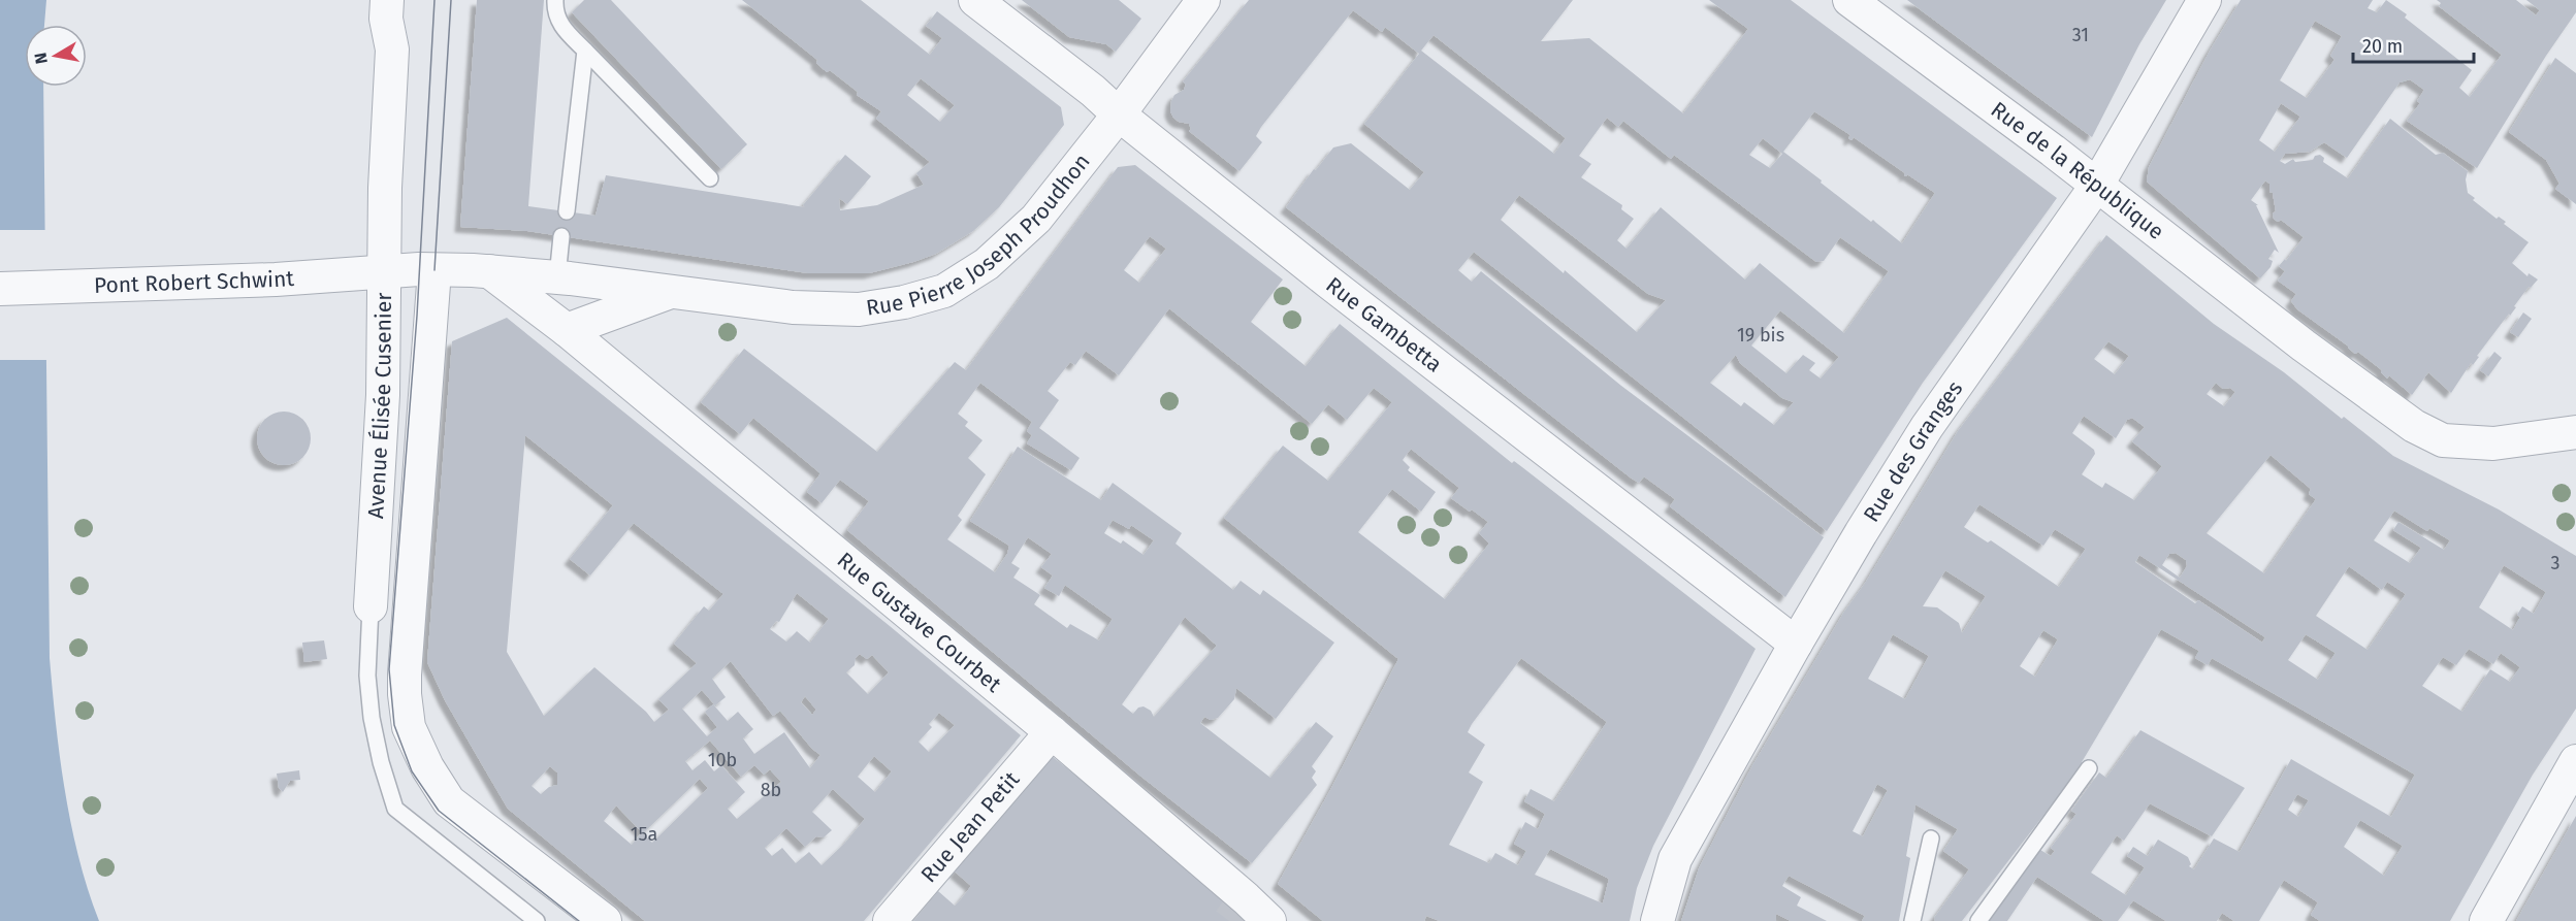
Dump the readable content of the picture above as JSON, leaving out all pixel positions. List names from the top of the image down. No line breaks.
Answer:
{"streets":{"street":["Rue de la République","Rue Pierre Joseph Proudhon","Pont Robert Schwint","Rue Gambetta","Avenue Élisée Cusenier","Rue des Granges","Rue Gustave Courbet","Rue Jean Petit"]},"crossings":[["Rue de la République","Rue des Granges"],["Rue Pierre Joseph Proudhon","Pont Robert Schwint"],["Rue Pierre Joseph Proudhon","Rue Gambetta"],["Rue Pierre Joseph Proudhon","Avenue Élisée Cusenier"],["Rue Pierre Joseph Proudhon","Rue Gustave Courbet"],["Pont Robert Schwint","Avenue Élisée Cusenier"],["Rue Gambetta","Rue des Granges"],["Rue Gustave Courbet","Rue Jean Petit"]],"house_numbers":["31","19 bis","3","10b","8b","15a"],"scale_bar":"20 m","north":"left"}
